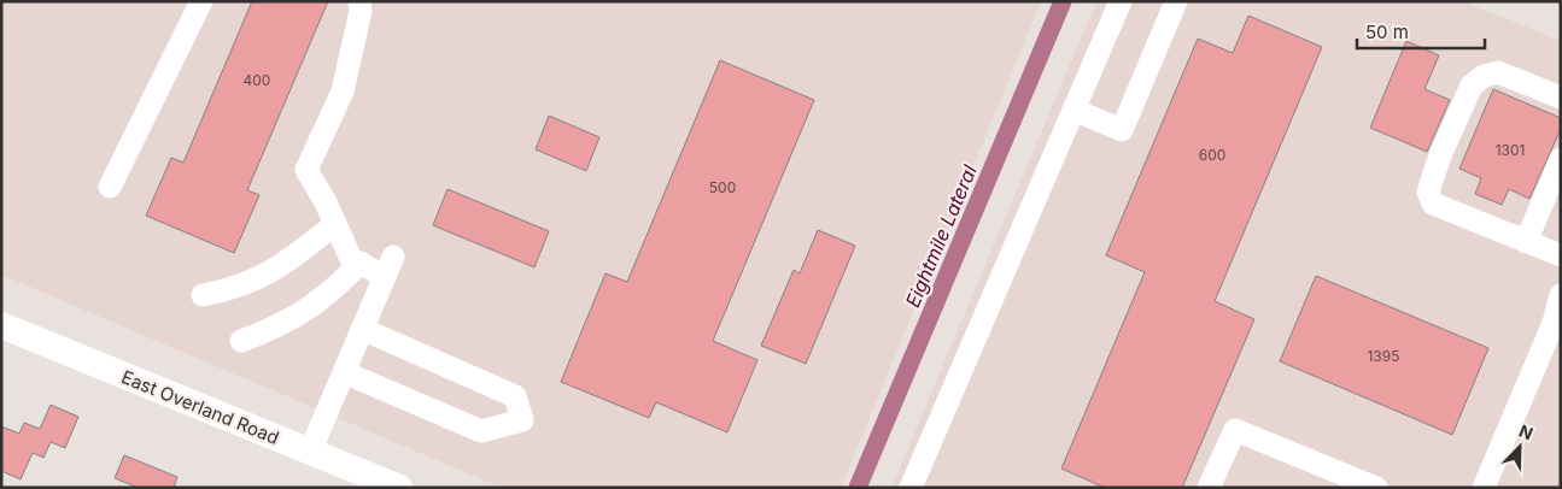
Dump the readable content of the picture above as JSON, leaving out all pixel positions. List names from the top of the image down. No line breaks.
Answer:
{"streets":{"main road":["East Overland Road"]},"water":["Eightmile Lateral"],"house_numbers":["400","1301","600","500","1395"],"scale_bar":"50 m","north":"top right"}
